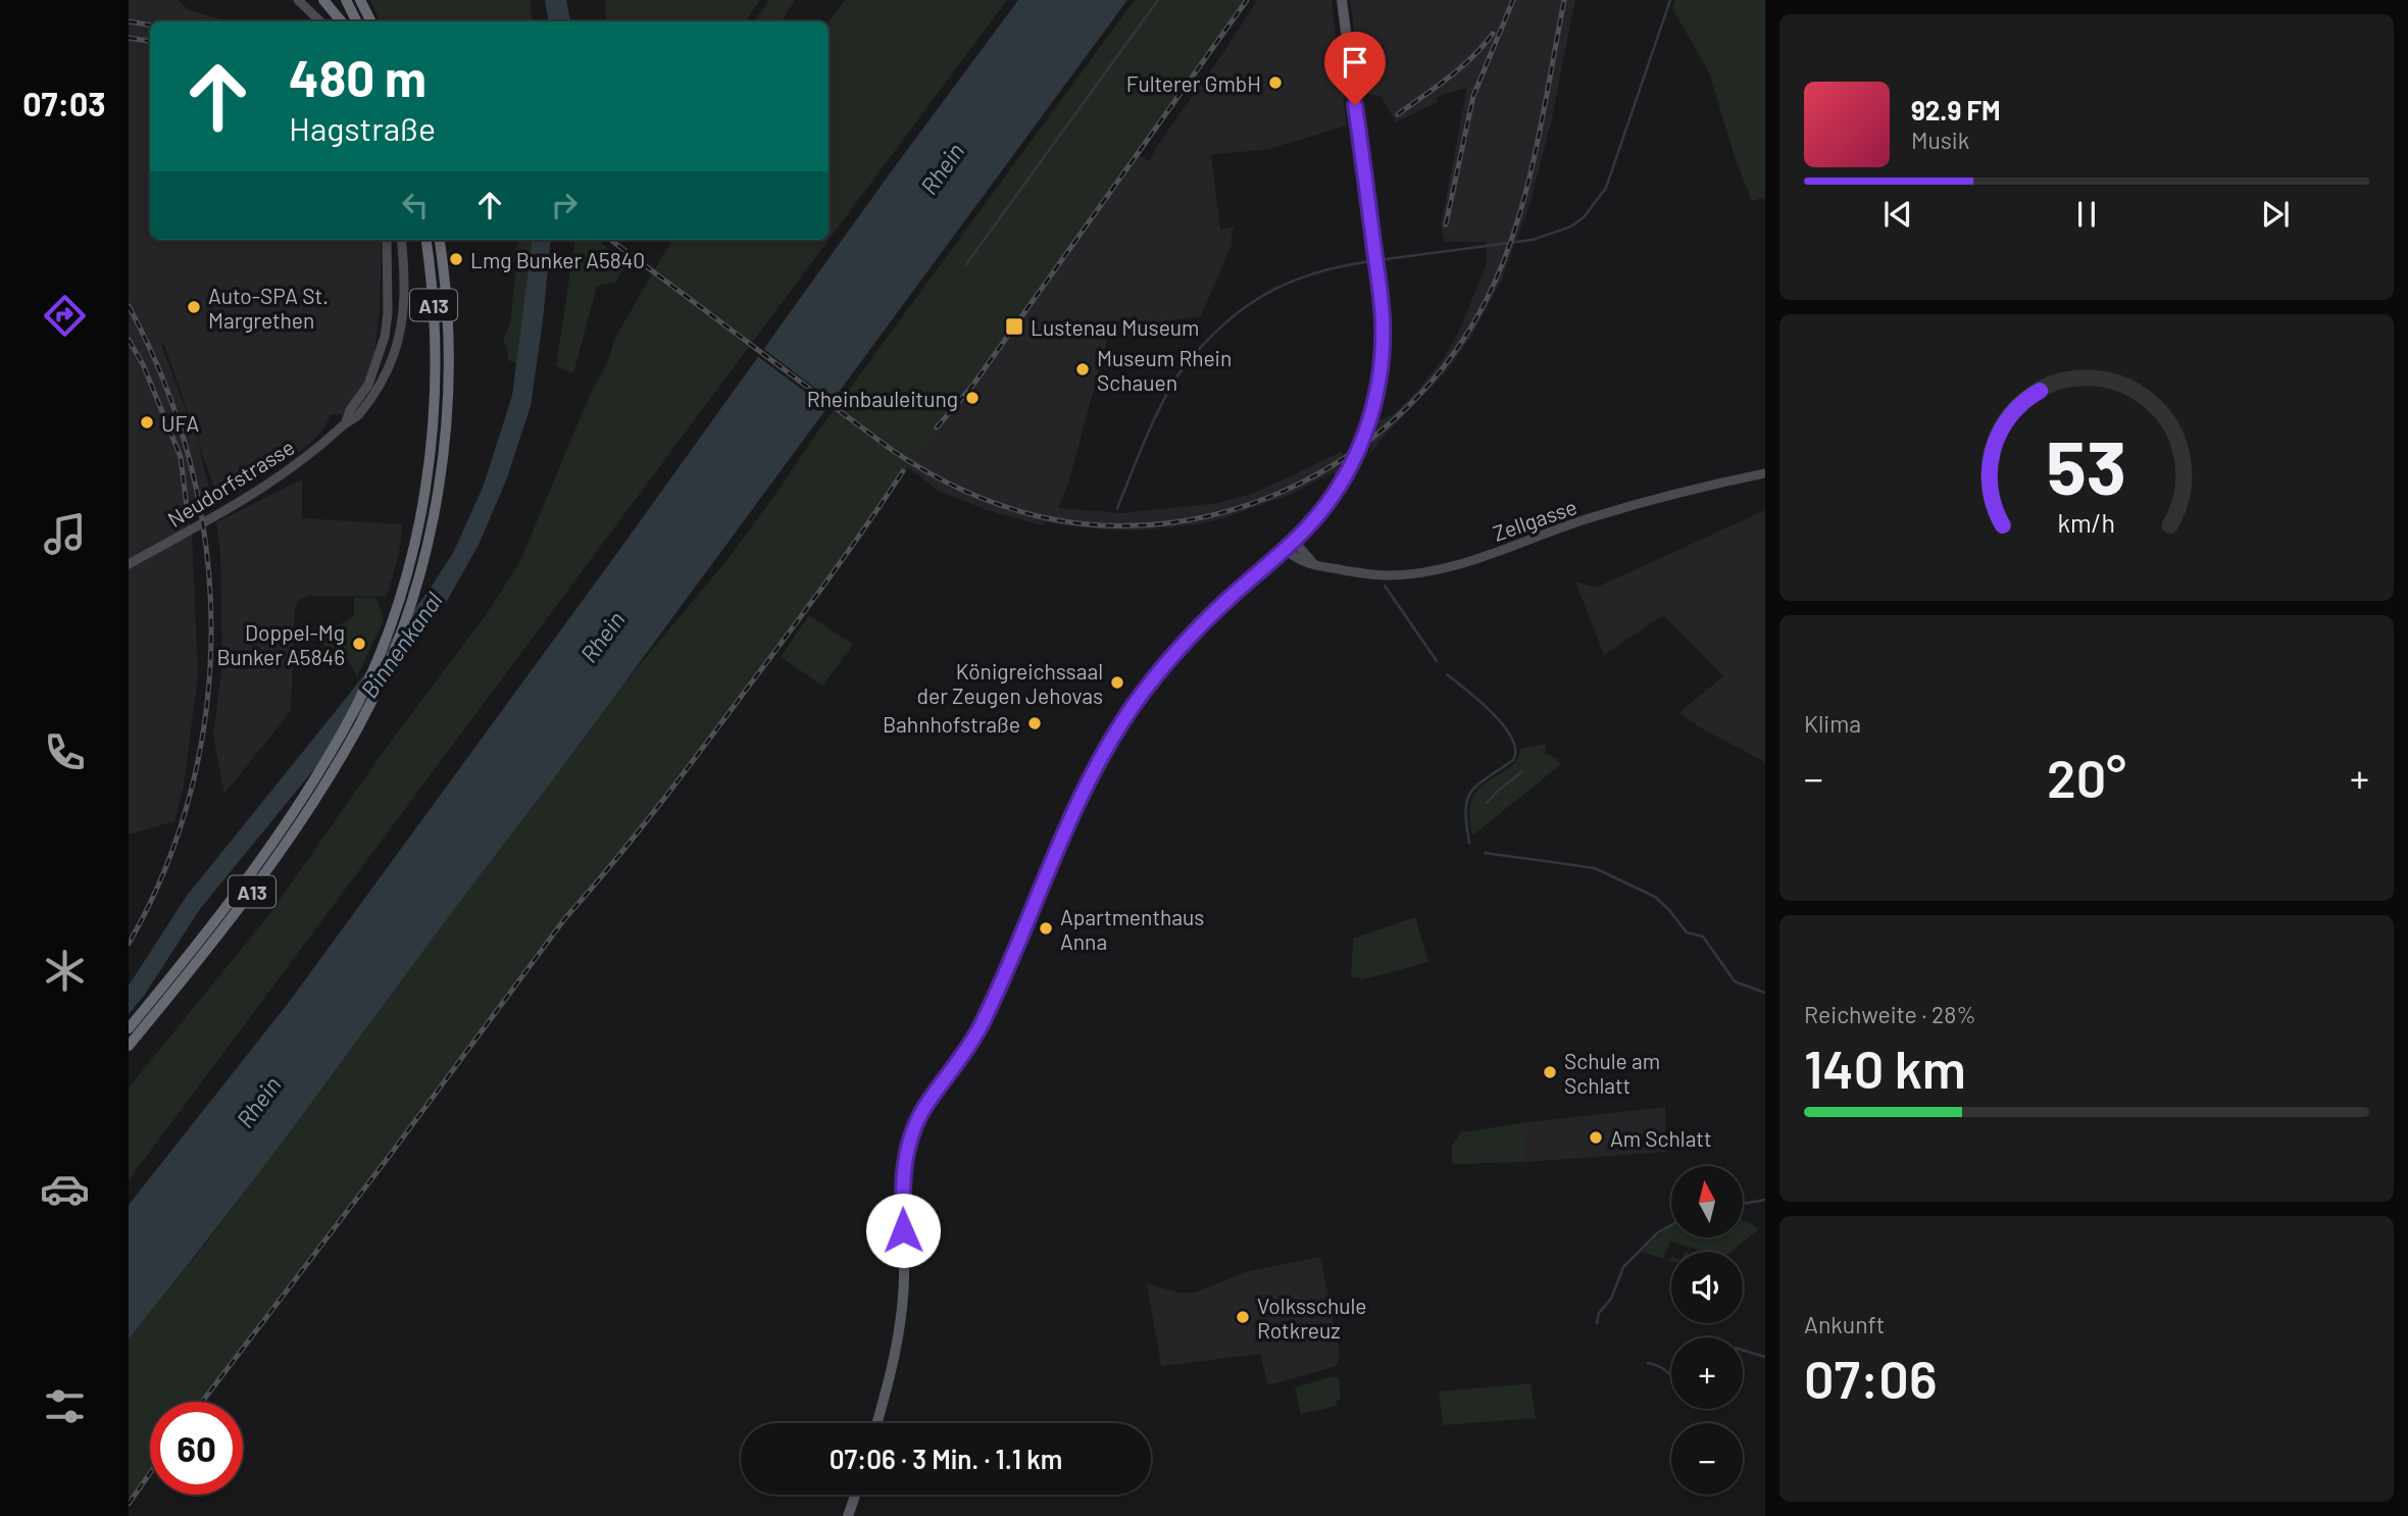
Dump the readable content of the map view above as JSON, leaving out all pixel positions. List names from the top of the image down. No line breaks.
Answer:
{"streets":{"highway":["A13"],"main road":["Neudorfstrasse","Zellgasse"]},"water":["Rhein","Binnenkanal"],"places":{"other":["Fulterer GmbH","Lmg Bunker A5840","Auto-SPA St. Margrethen","Museum Rhein Schauen","Rheinbauleitung","UFA","Doppel-Mg Bunker A5846","Königreichssaal der Zeugen Jehovas","Bahnhofstraße","Apartmenthaus Anna","Schule am Schlatt","Am Schlatt","Volksschule Rotkreuz"],"transit":["Lustenau Museum"]},"north":"top","page":{"tabs":"07:03","turn":["480 m","Hagstraße"],"song":["92.9 FM","Musik"],"tile":["Klima",["Reichweite · 28%","140 km"],["Ankunft","07:06"]],"heat":["−","20°","+"],"map_buttons":["+","−"],"limit":"60","trip":"07:06 · 3 Min. · 1.1 km","gauge":["53","km/h"]}}
